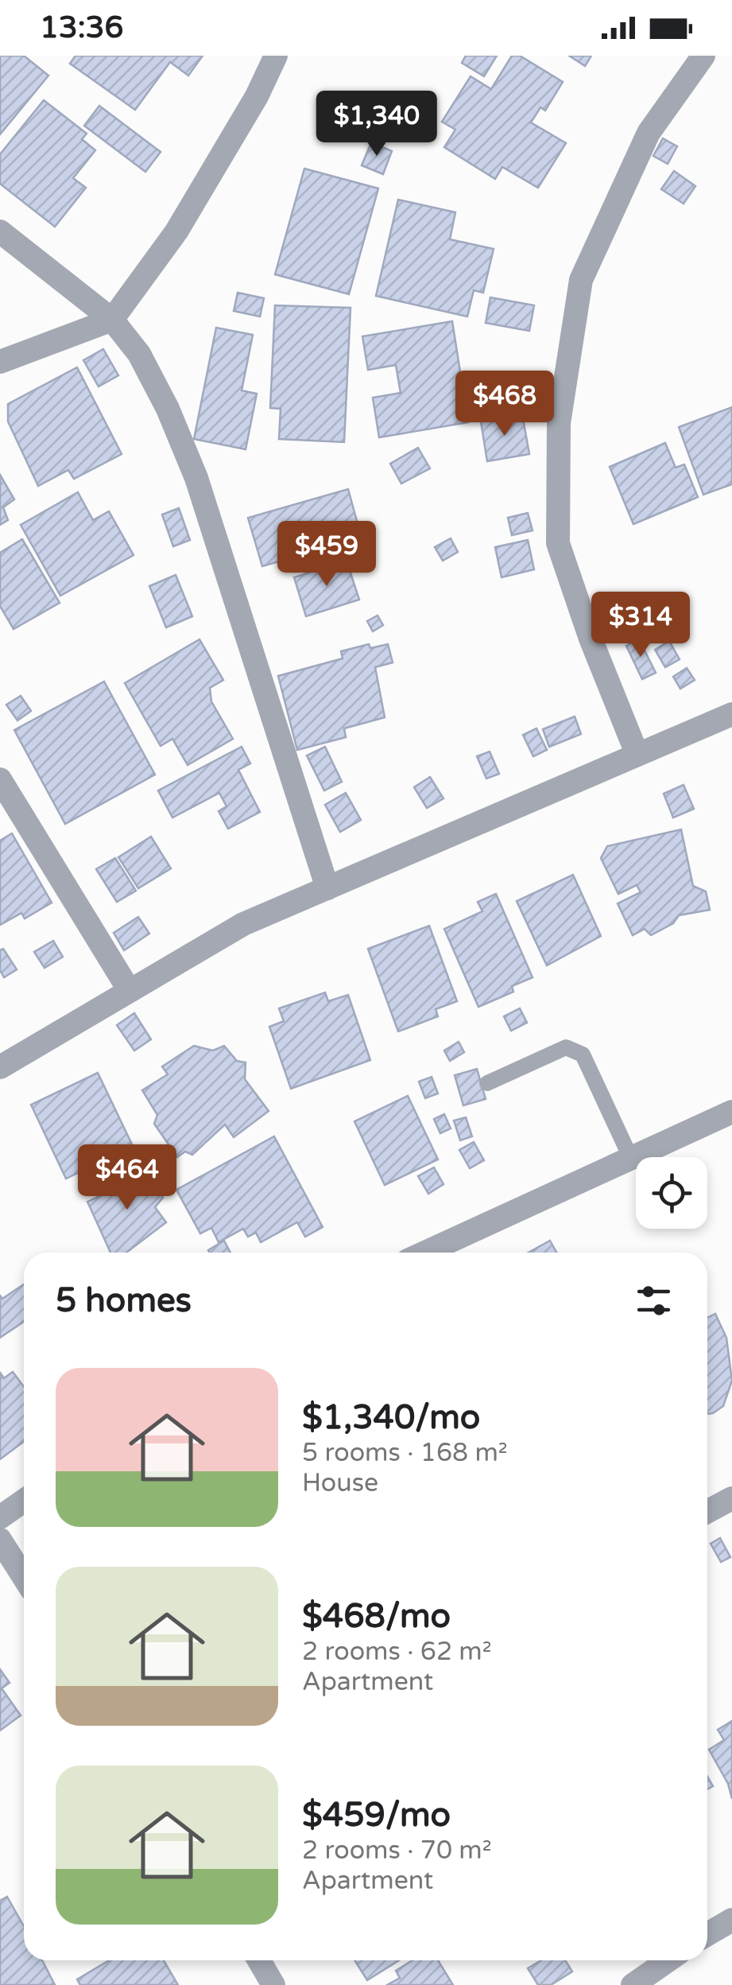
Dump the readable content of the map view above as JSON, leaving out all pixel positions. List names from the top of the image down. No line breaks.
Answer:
{"page":{"status":"13:36","price":["$1,340","$468","$459","$314","$464"],"heading":"5 homes","list":[{"name":"$1,340/mo","note":"5 rooms · 168 m² · House"},{"name":"$468/mo","note":"2 rooms · 62 m² · Apartment"},{"name":"$459/mo","note":"2 rooms · 70 m² · Apartment"}]}}
